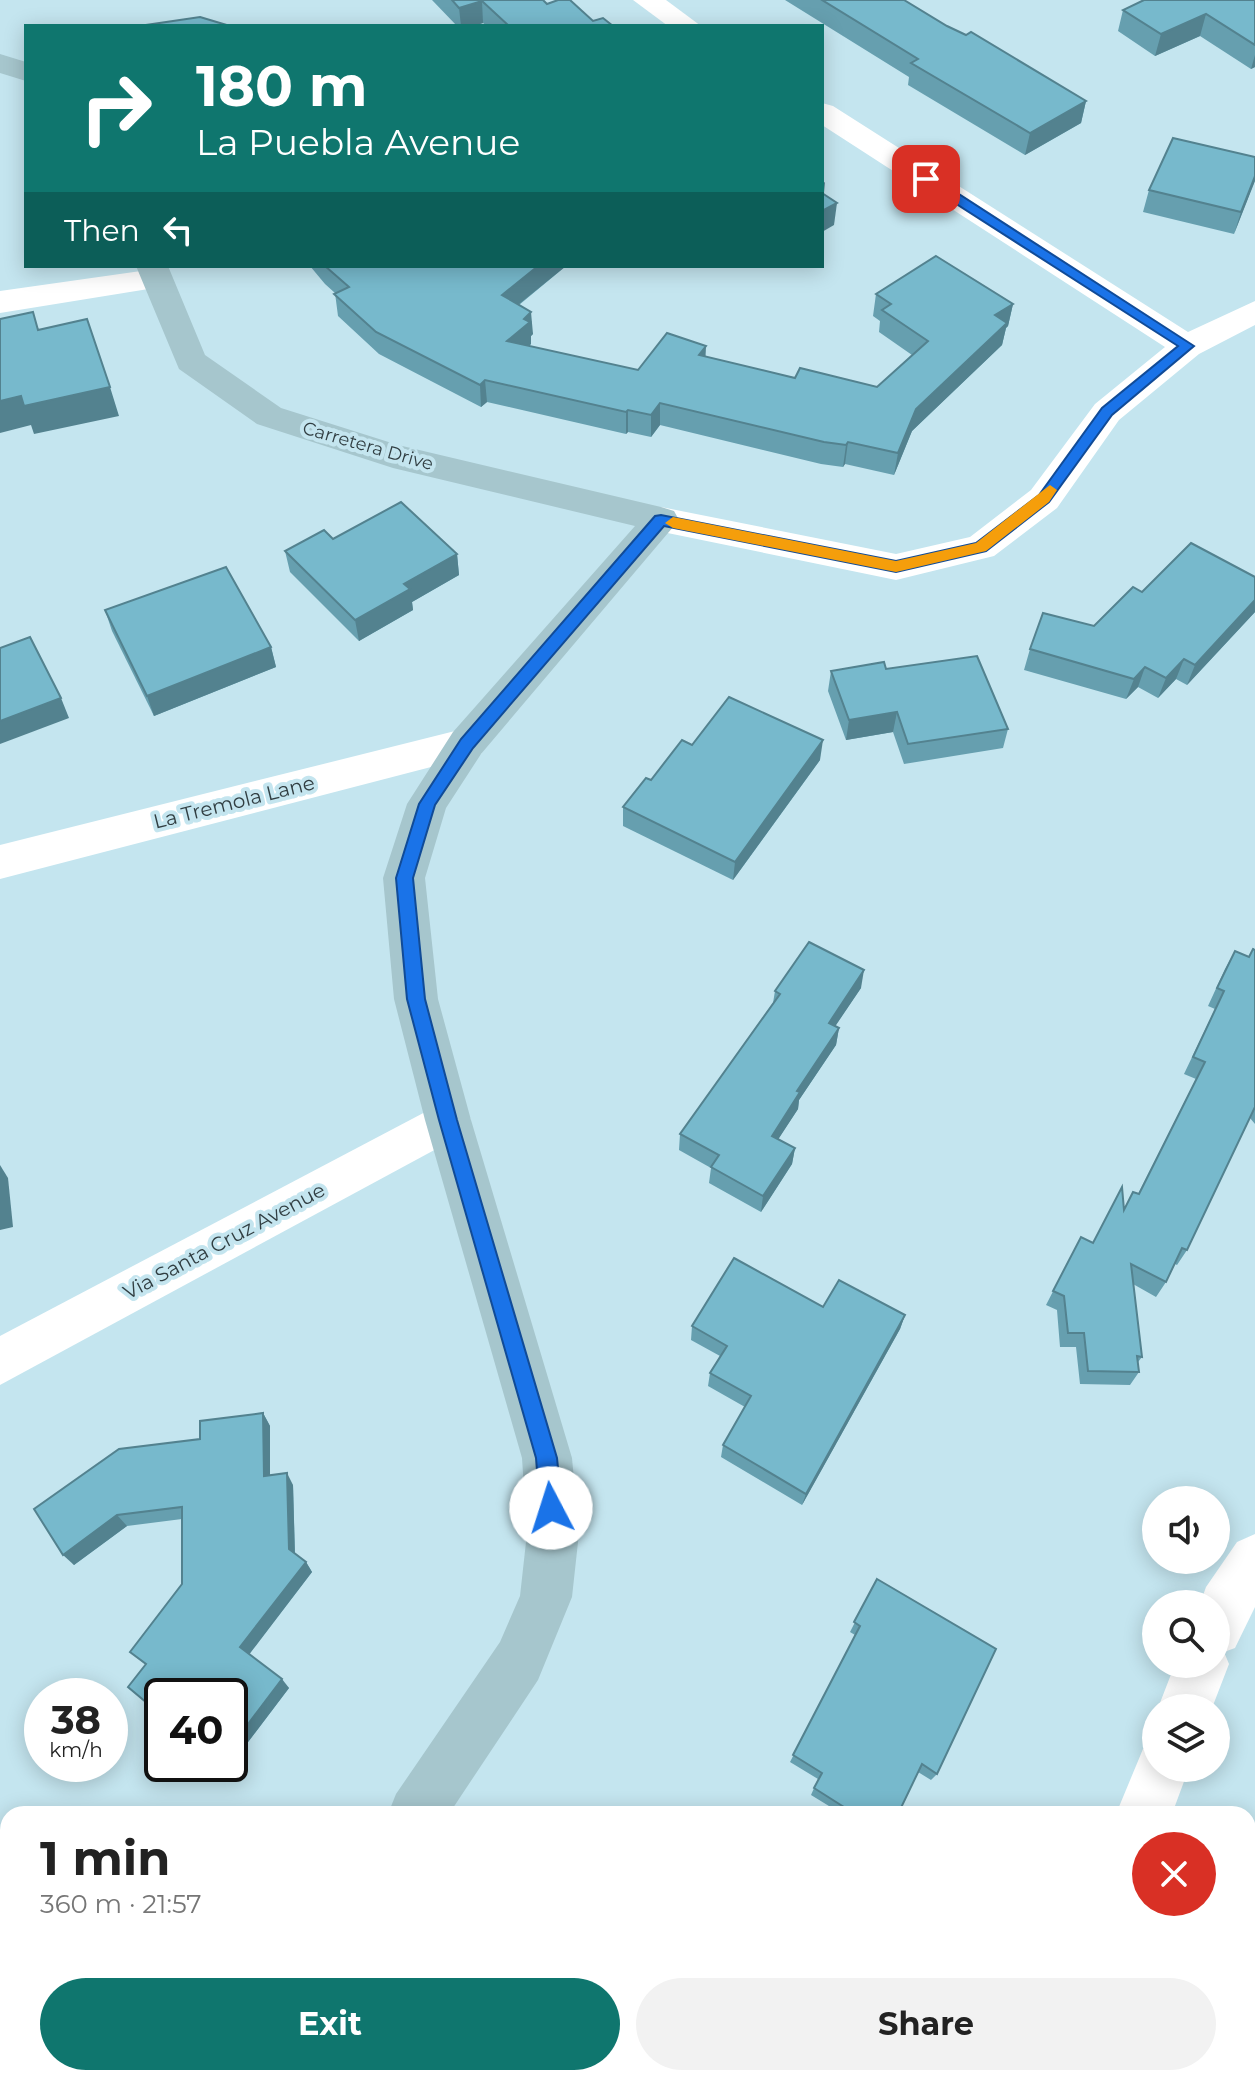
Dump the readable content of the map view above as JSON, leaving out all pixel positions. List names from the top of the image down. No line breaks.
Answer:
{"streets":{"street":["Carretera Drive","La Tremola Lane","Via Santa Cruz Avenue"]},"page":{"turn":["180 m","La Puebla Avenue"],"then":"Then","speed":"38 km/h","limit":"40","heading":["1 min","360 m · 21:57"],"buttons":["Exit","Share"]}}
